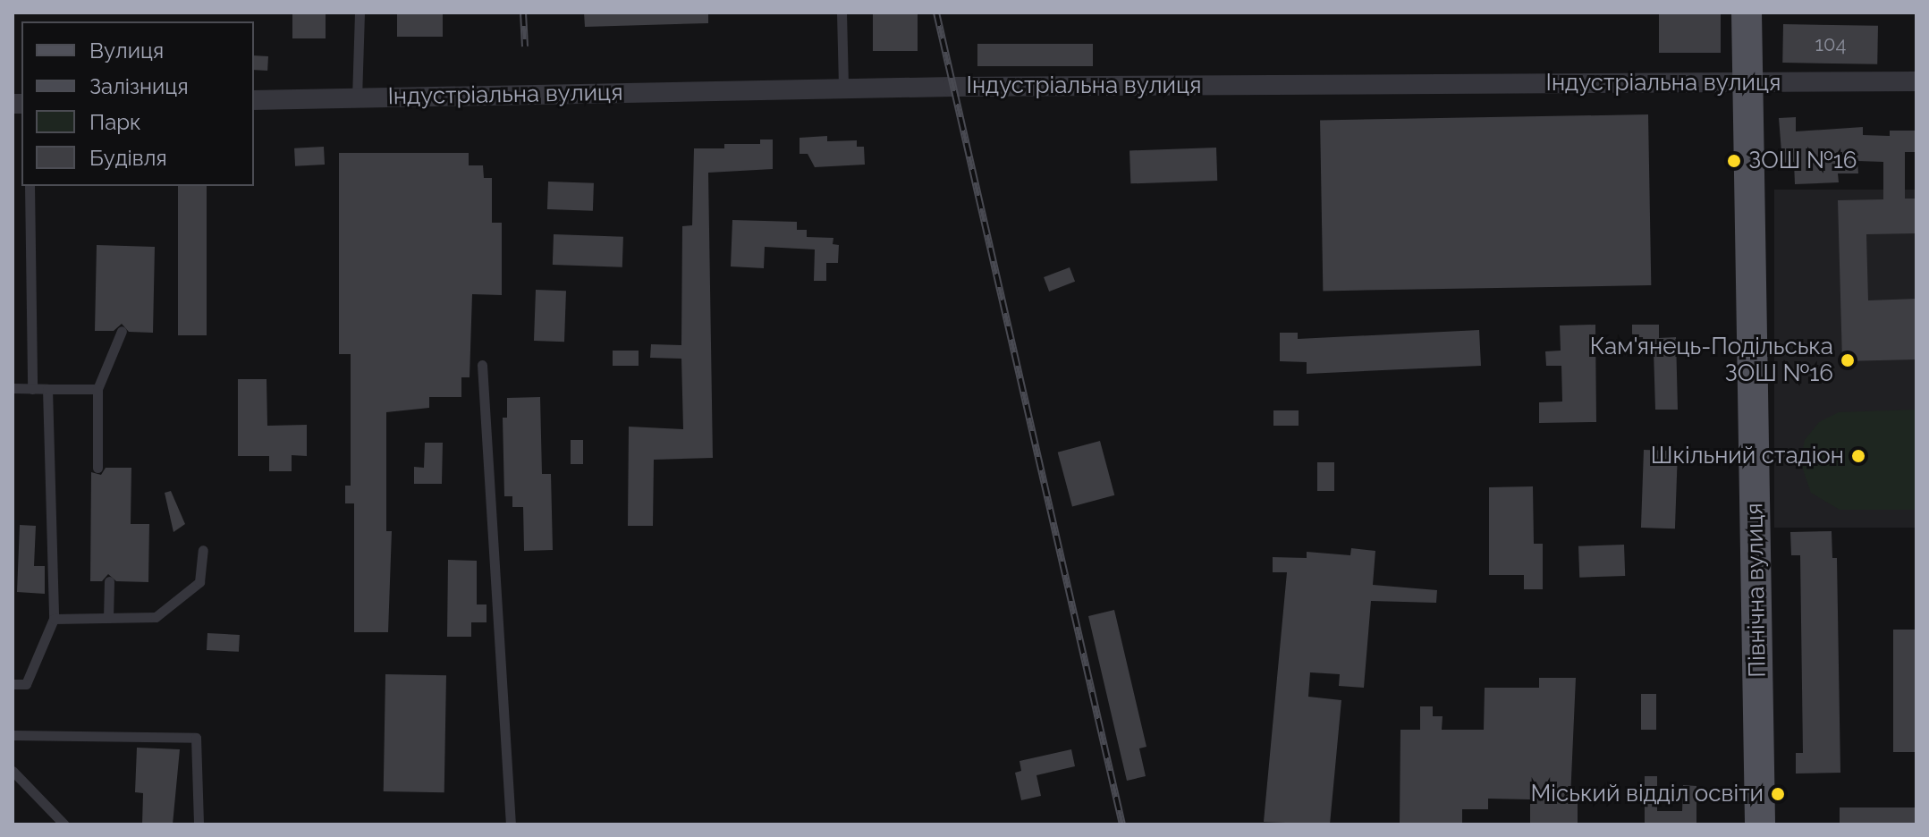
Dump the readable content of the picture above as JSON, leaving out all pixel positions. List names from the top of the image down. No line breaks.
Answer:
{"streets":{"main road":["Північна вулиця"],"street":["Індустріальна вулиця"]},"crossings":[["Індустріальна вулиця","Північна вулиця"]],"places":["ЗОШ №16","Кам'янець-Подільська ЗОШ №16","Шкільний стадіон","Міський відділ освіти"],"house_numbers":["104"],"legend":["Вулиця","Залізниця","Парк","Будівля"]}
